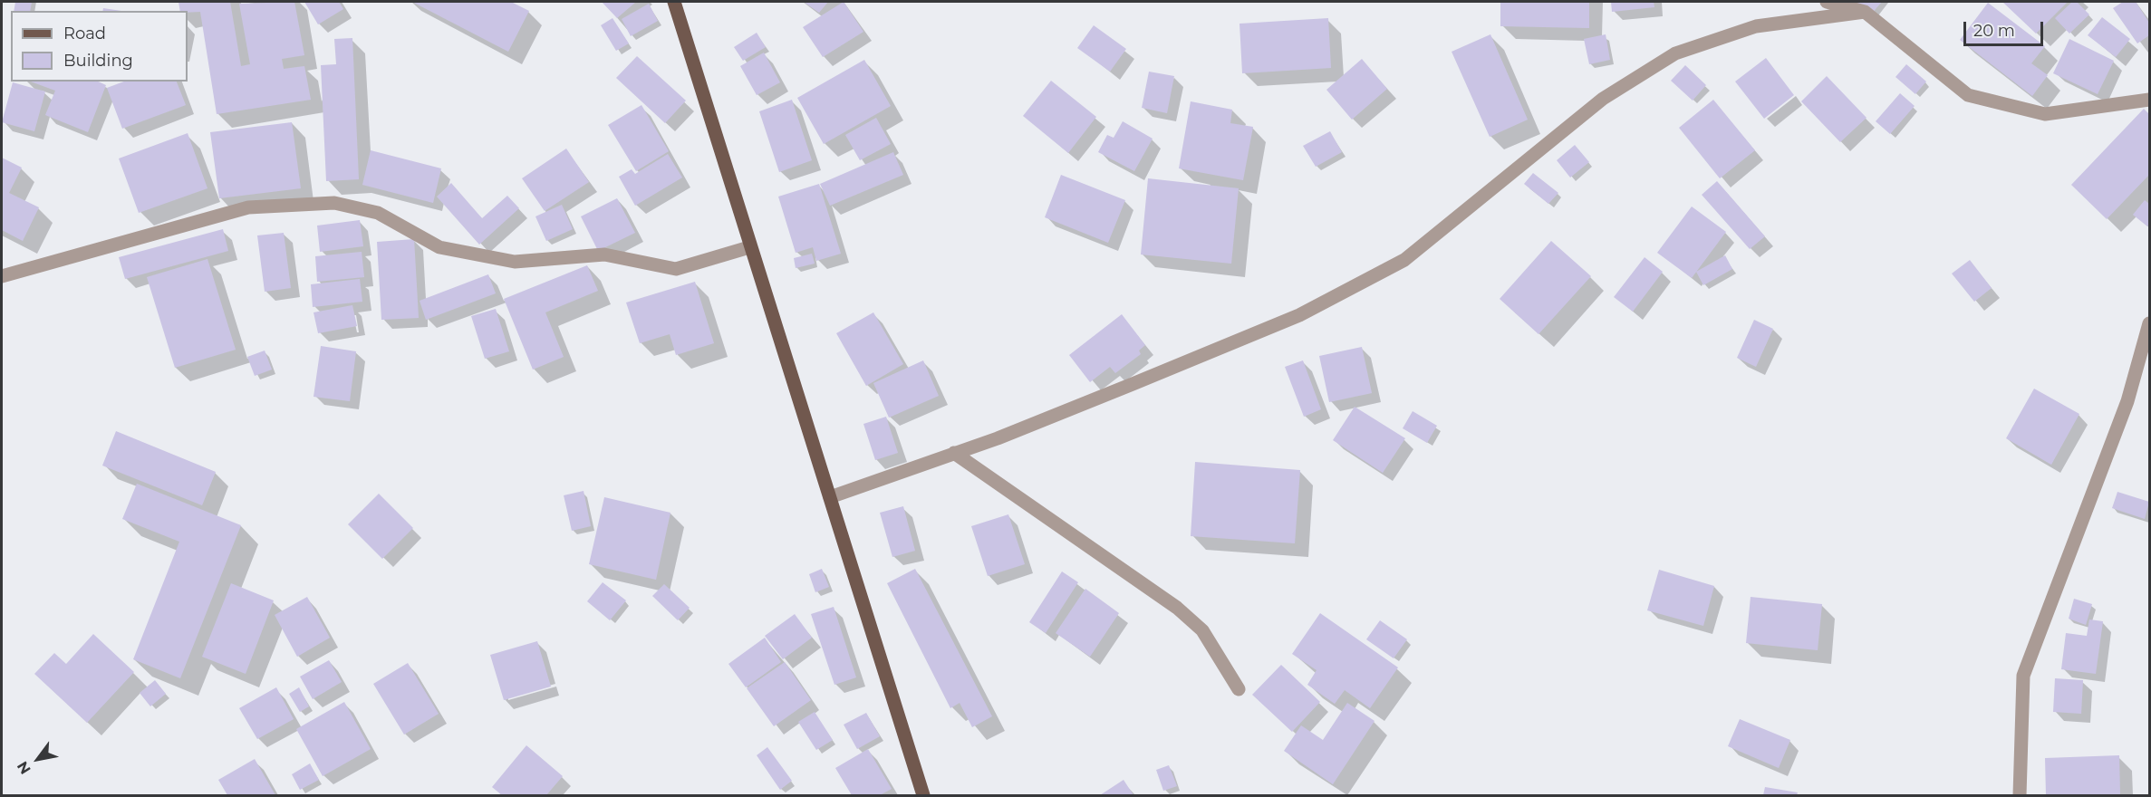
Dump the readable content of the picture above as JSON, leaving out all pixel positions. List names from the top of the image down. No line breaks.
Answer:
{"legend":["Road","Building"],"scale_bar":"20 m","north":"bottom left"}
